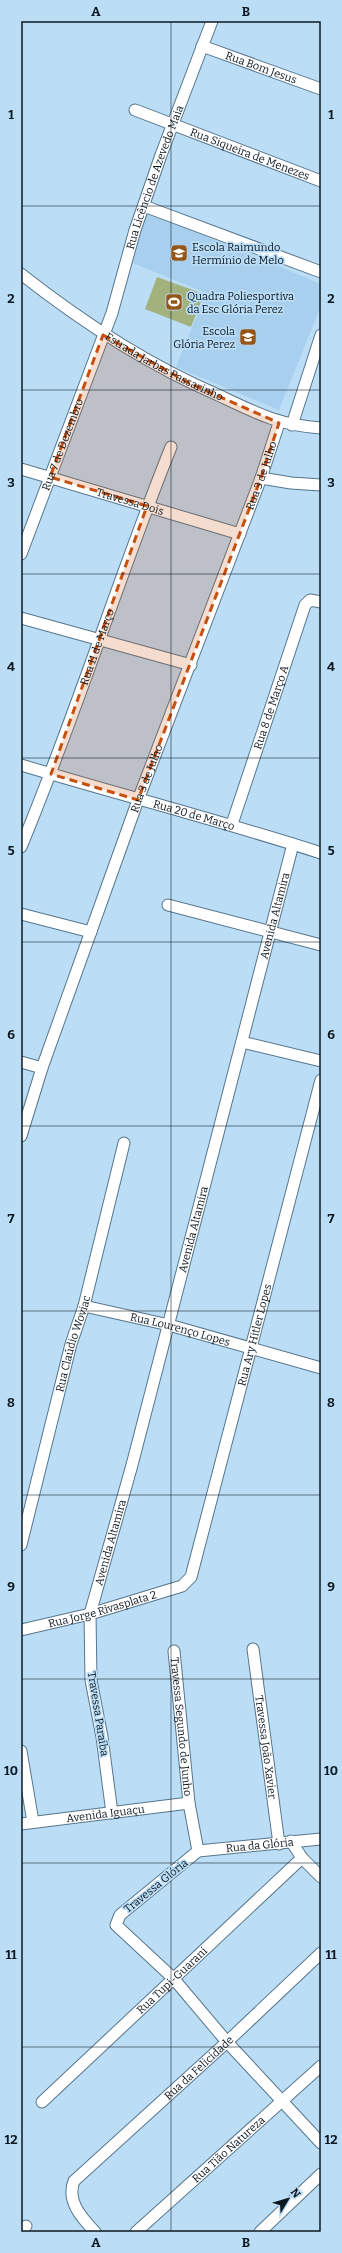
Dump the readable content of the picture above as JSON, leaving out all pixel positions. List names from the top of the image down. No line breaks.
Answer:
{"streets":{"street":["Rua Bom Jesus","Rua Siqueira de Menezes","Rua Licêncio de Azevedo Maia","Estrada Jarbas Passarinho","Rua 7 de Dezembro","Rua 3 de Julho","Travessa Dois","Rua 11 de Março","Rua 8 de Março A","Rua 20 de Março","Avenida Altamira","Rua Lourenço Lopes","Rua Ary Hitler Lopes","Rua Claúdio Woviac","Rua Jorge Rivasplata 2","Travessa Paraíba","Travessa Segundo de Junho","Travessa João Xavier","Avenida Iguaçu","Rua da Glória","Travessa Glória","Rua Tupi-Guarani","Rua da Felicidade","Rua Tião Natureza"]},"crossings":[["Rua Bom Jesus","Rua Licêncio de Azevedo Maia"],["Rua Siqueira de Menezes","Rua Licêncio de Azevedo Maia"],["Rua Licêncio de Azevedo Maia","Estrada Jarbas Passarinho"],["Rua Licêncio de Azevedo Maia","Rua 7 de Dezembro"],["Estrada Jarbas Passarinho","Rua 7 de Dezembro"],["Estrada Jarbas Passarinho","Rua 3 de Julho"],["Rua 7 de Dezembro","Travessa Dois"],["Rua 3 de Julho","Travessa Dois"],["Rua 3 de Julho","Rua 20 de Março"],["Travessa Dois","Rua 11 de Março"],["Rua 11 de Março","Rua 20 de Março"],["Rua 8 de Março A","Rua 20 de Março"],["Rua 20 de Março","Avenida Altamira"],["Avenida Altamira","Rua Lourenço Lopes"],["Avenida Altamira","Rua Jorge Rivasplata 2"],["Avenida Altamira","Travessa Paraíba"],["Rua Lourenço Lopes","Rua Ary Hitler Lopes"],["Rua Lourenço Lopes","Rua Claúdio Woviac"],["Rua Ary Hitler Lopes","Rua Jorge Rivasplata 2"],["Rua Jorge Rivasplata 2","Travessa Paraíba"],["Travessa Paraíba","Avenida Iguaçu"],["Travessa Segundo de Junho","Avenida Iguaçu"],["Travessa Segundo de Junho","Rua da Glória"],["Travessa Segundo de Junho","Travessa Glória"],["Travessa João Xavier","Rua da Glória"],["Rua da Glória","Travessa Glória"],["Travessa Glória","Rua Tupi-Guarani"]],"places":{"school or university":["Escola Raimundo Hermínio de Melo","Escola Glória Perez"],"sports":["Quadra Poliesportiva da Esc Glória Perez"]},"north":"top right","grid":{"columns":["A","B"],"rows":["1","2","3","4","5","6","7","8","9","10","11","12"]}}
